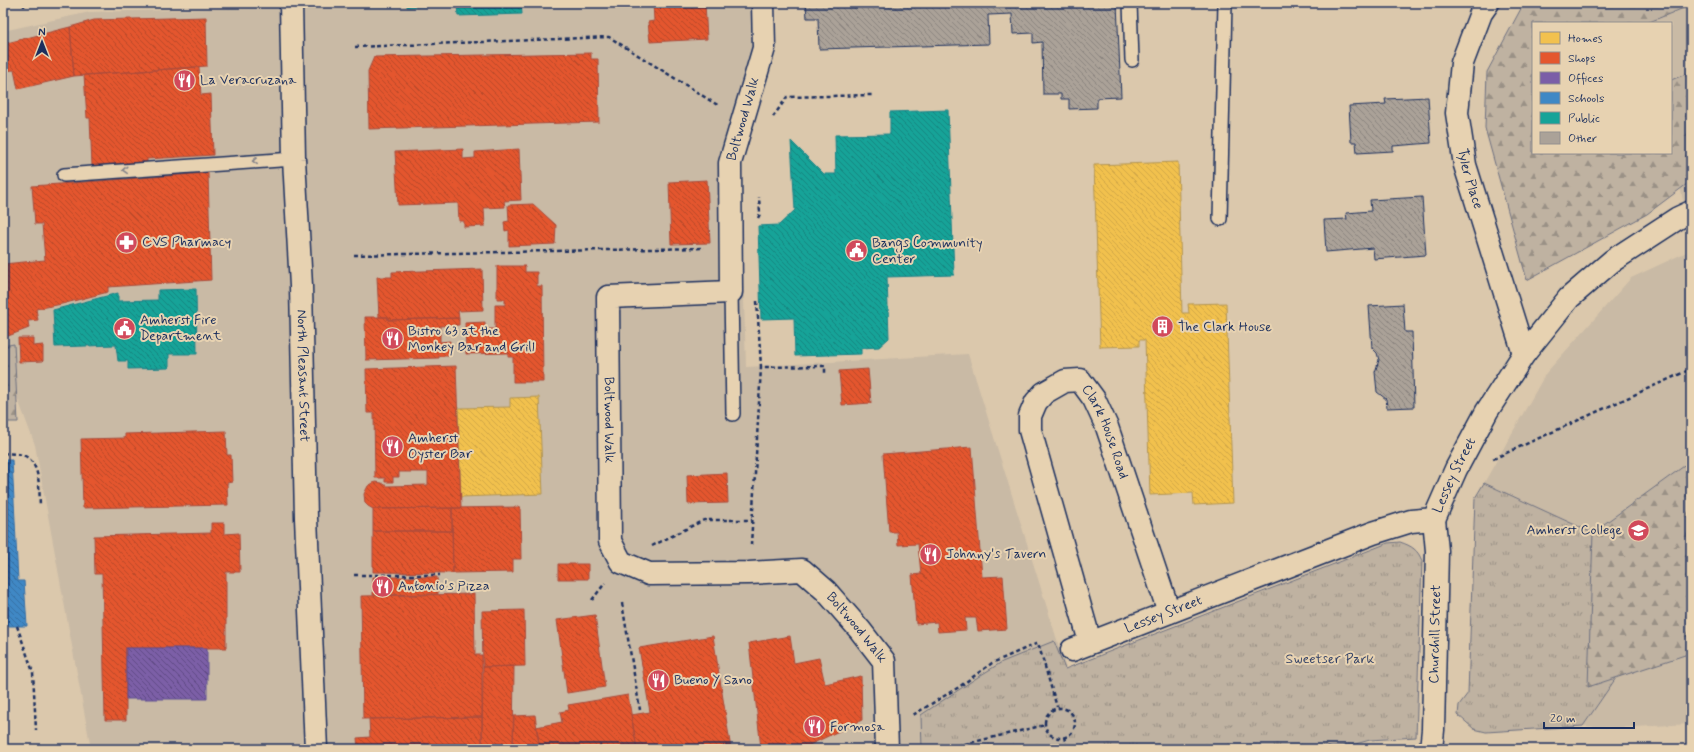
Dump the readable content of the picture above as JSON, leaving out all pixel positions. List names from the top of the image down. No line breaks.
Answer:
{"streets":{"street":["Boltwood Walk","Tyler Place","North Pleasant Street","Clark House Road","Lessey Street","Churchill Street"]},"crossings":[["Tyler Place","Lessey Street"],["Clark House Road","Lessey Street"],["Lessey Street","Churchill Street"]],"parks":["Sweetser Park"],"places":{"restaurant":["La Veracruzana","Bistro 63 at the Monkey Bar and Grill","Amherst Oyster Bar","Johnny's Tavern","Antonio's Pizza","Bueno Y Sano","Formosa"],"pharmacy":["CVS Pharmacy"],"public building":["Bangs Community Center","Amherst Fire Department"],"building":["The Clark House"],"school or university":["Amherst College"]},"legend":["Homes","Shops","Offices","Schools","Public","Other"],"scale_bar":"20 m","north":"top"}
